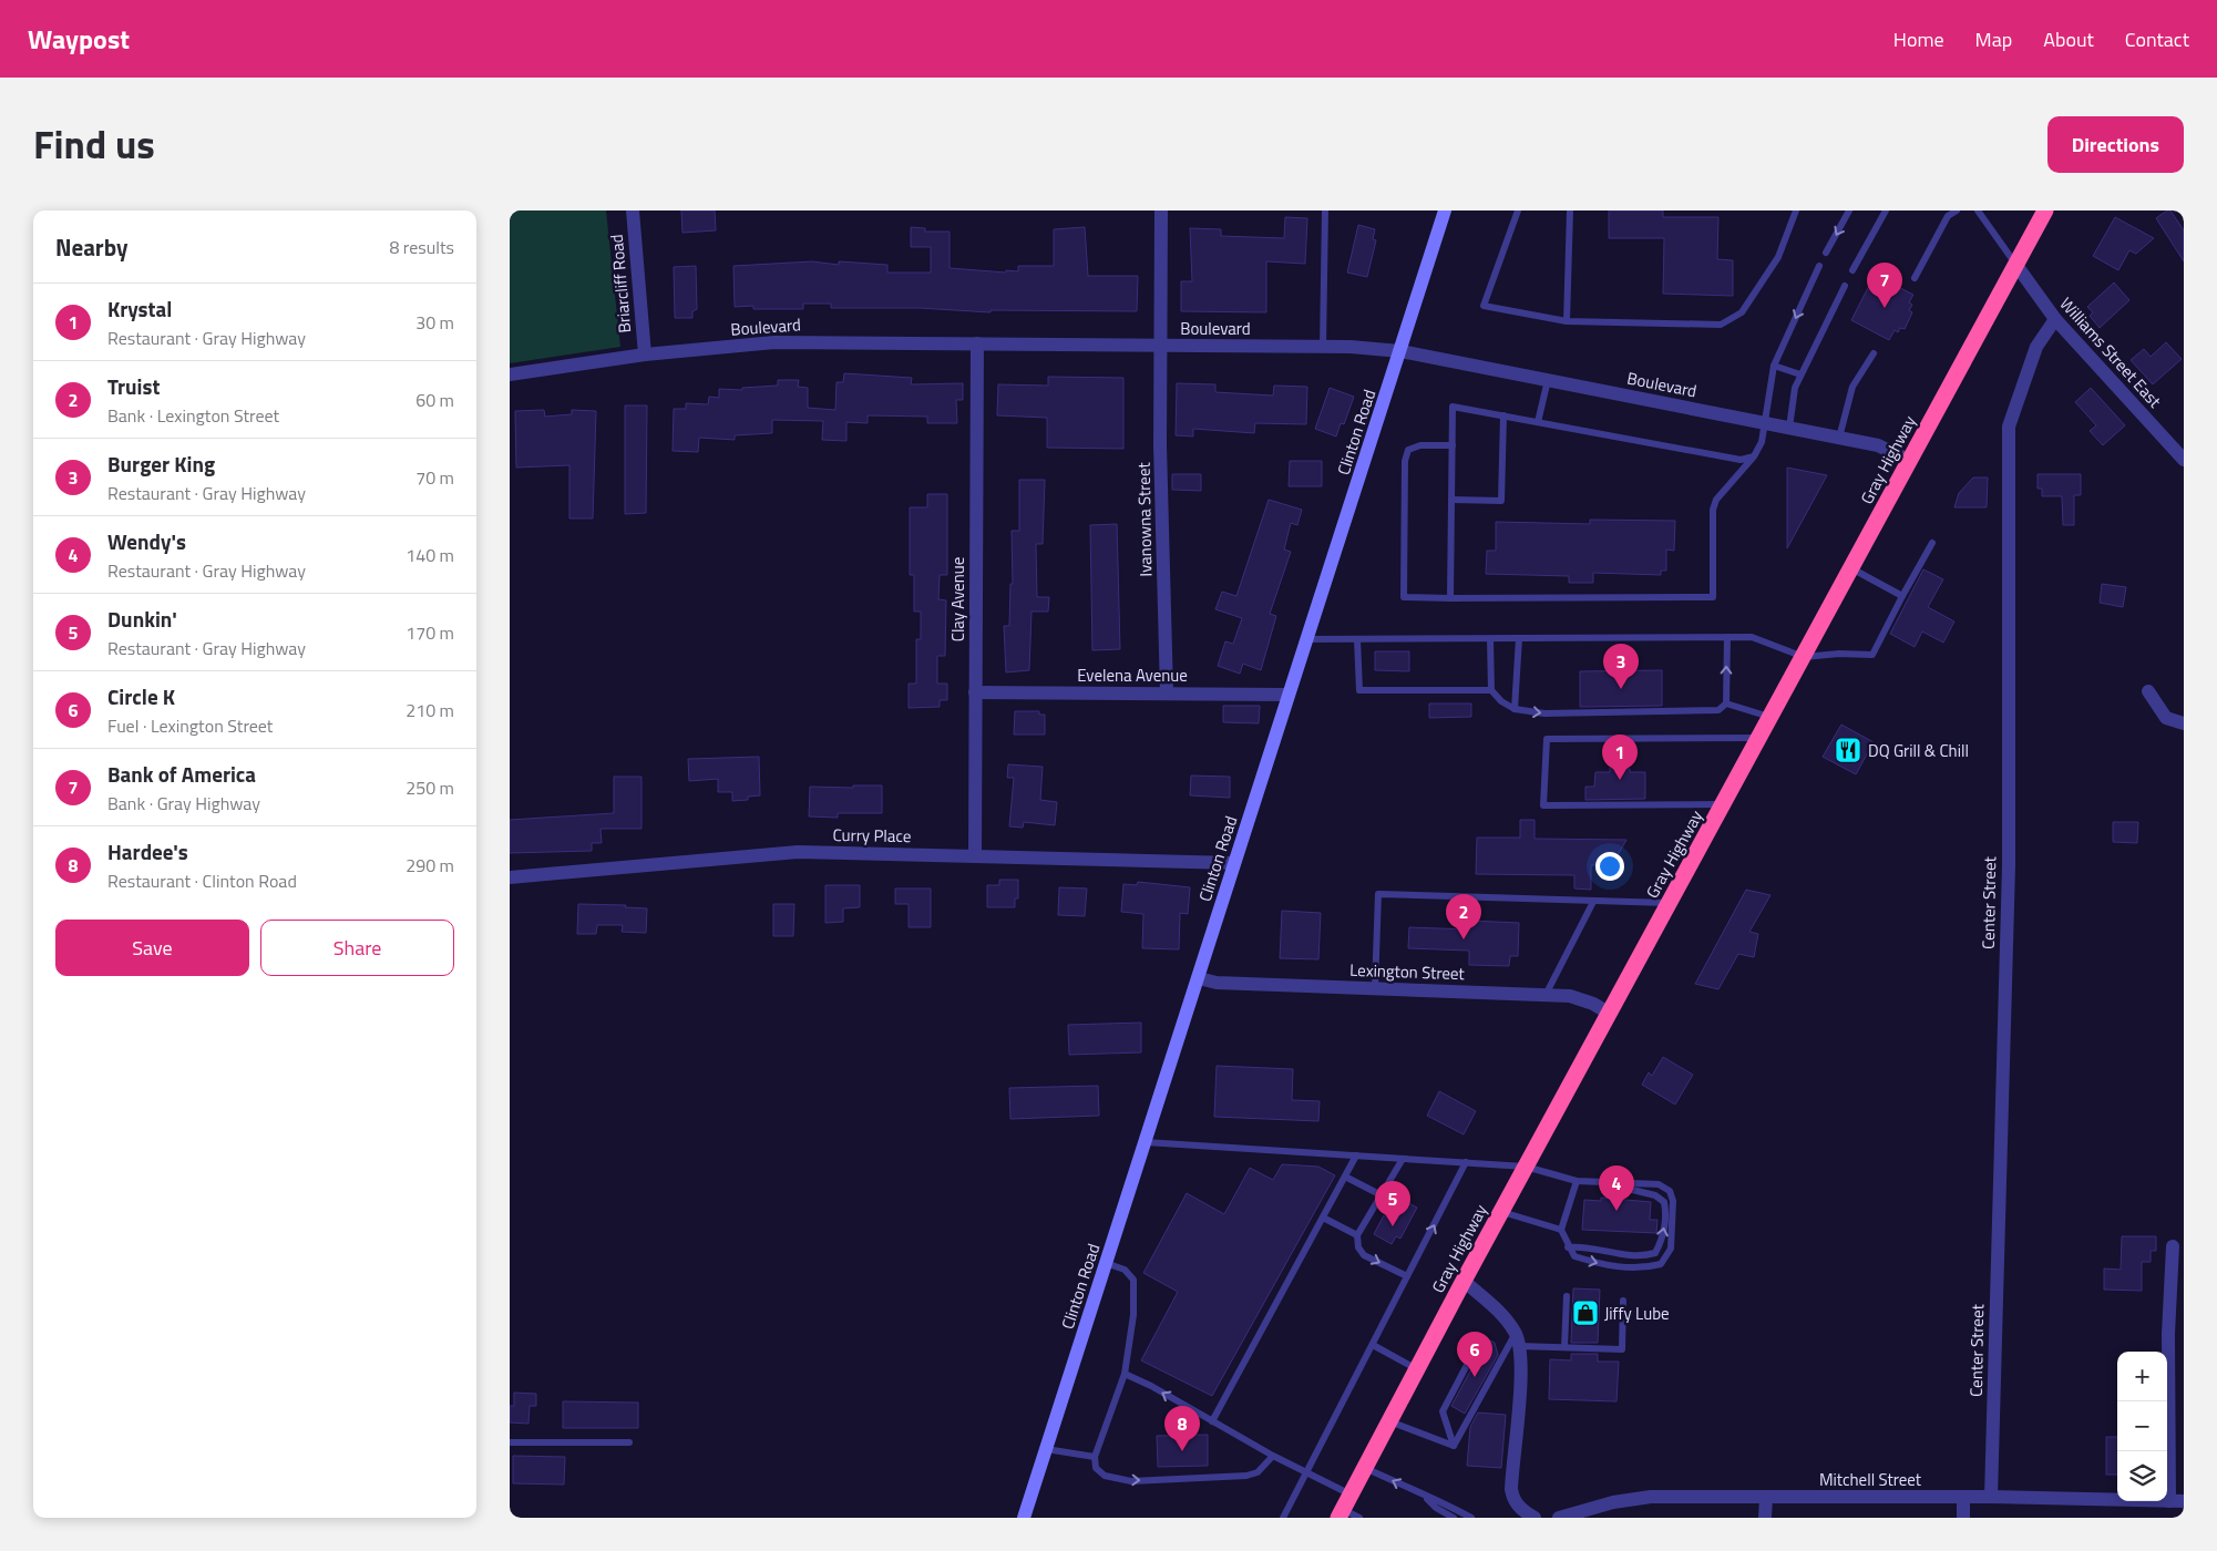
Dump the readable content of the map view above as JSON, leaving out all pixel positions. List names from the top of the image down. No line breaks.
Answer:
{"streets":{"highway":["Gray Highway"],"street":["Briarcliff Road","Boulevard","Williams Street East","Clinton Road","Ivanowna Street","Clay Avenue","Evelena Avenue","Curry Place","Center Street","Lexington Street","Mitchell Street"]},"crossings":[["Briarcliff Road","Boulevard"],["Boulevard","Clinton Road"],["Boulevard","Gray Highway"],["Boulevard","Ivanowna Street"],["Boulevard","Clay Avenue"],["Williams Street East","Gray Highway"],["Williams Street East","Center Street"],["Clinton Road","Evelena Avenue"],["Clinton Road","Curry Place"],["Clinton Road","Lexington Street"],["Gray Highway","Lexington Street"],["Ivanowna Street","Evelena Avenue"],["Clay Avenue","Evelena Avenue"],["Clay Avenue","Curry Place"],["Center Street","Mitchell Street"]],"places":{"restaurant":["DQ Grill & Chill"],"shop":["Jiffy Lube"]},"page":{"header":"Waypost","nav":["Home","Map","About","Contact"],"title":"Find us","buttons":["Directions",["Save","Share"]],"heading":["Nearby","8 results"],"pins":["7","3","1","2","4","5","6","8"],"list":[{"mark":"1","name":"Krystal","note":"Restaurant · Gray Highway","value":"30 m"},{"mark":"2","name":"Truist","note":"Bank · Lexington Street","value":"60 m"},{"mark":"3","name":"Burger King","note":"Restaurant · Gray Highway","value":"70 m"},{"mark":"4","name":"Wendy's","note":"Restaurant · Gray Highway","value":"140 m"},{"mark":"5","name":"Dunkin'","note":"Restaurant · Gray Highway","value":"170 m"},{"mark":"6","name":"Circle K","note":"Fuel · Lexington Street","value":"210 m"},{"mark":"7","name":"Bank of America","note":"Bank · Gray Highway","value":"250 m"},{"mark":"8","name":"Hardee's","note":"Restaurant · Clinton Road","value":"290 m"}],"map_buttons":["+","−"]}}
